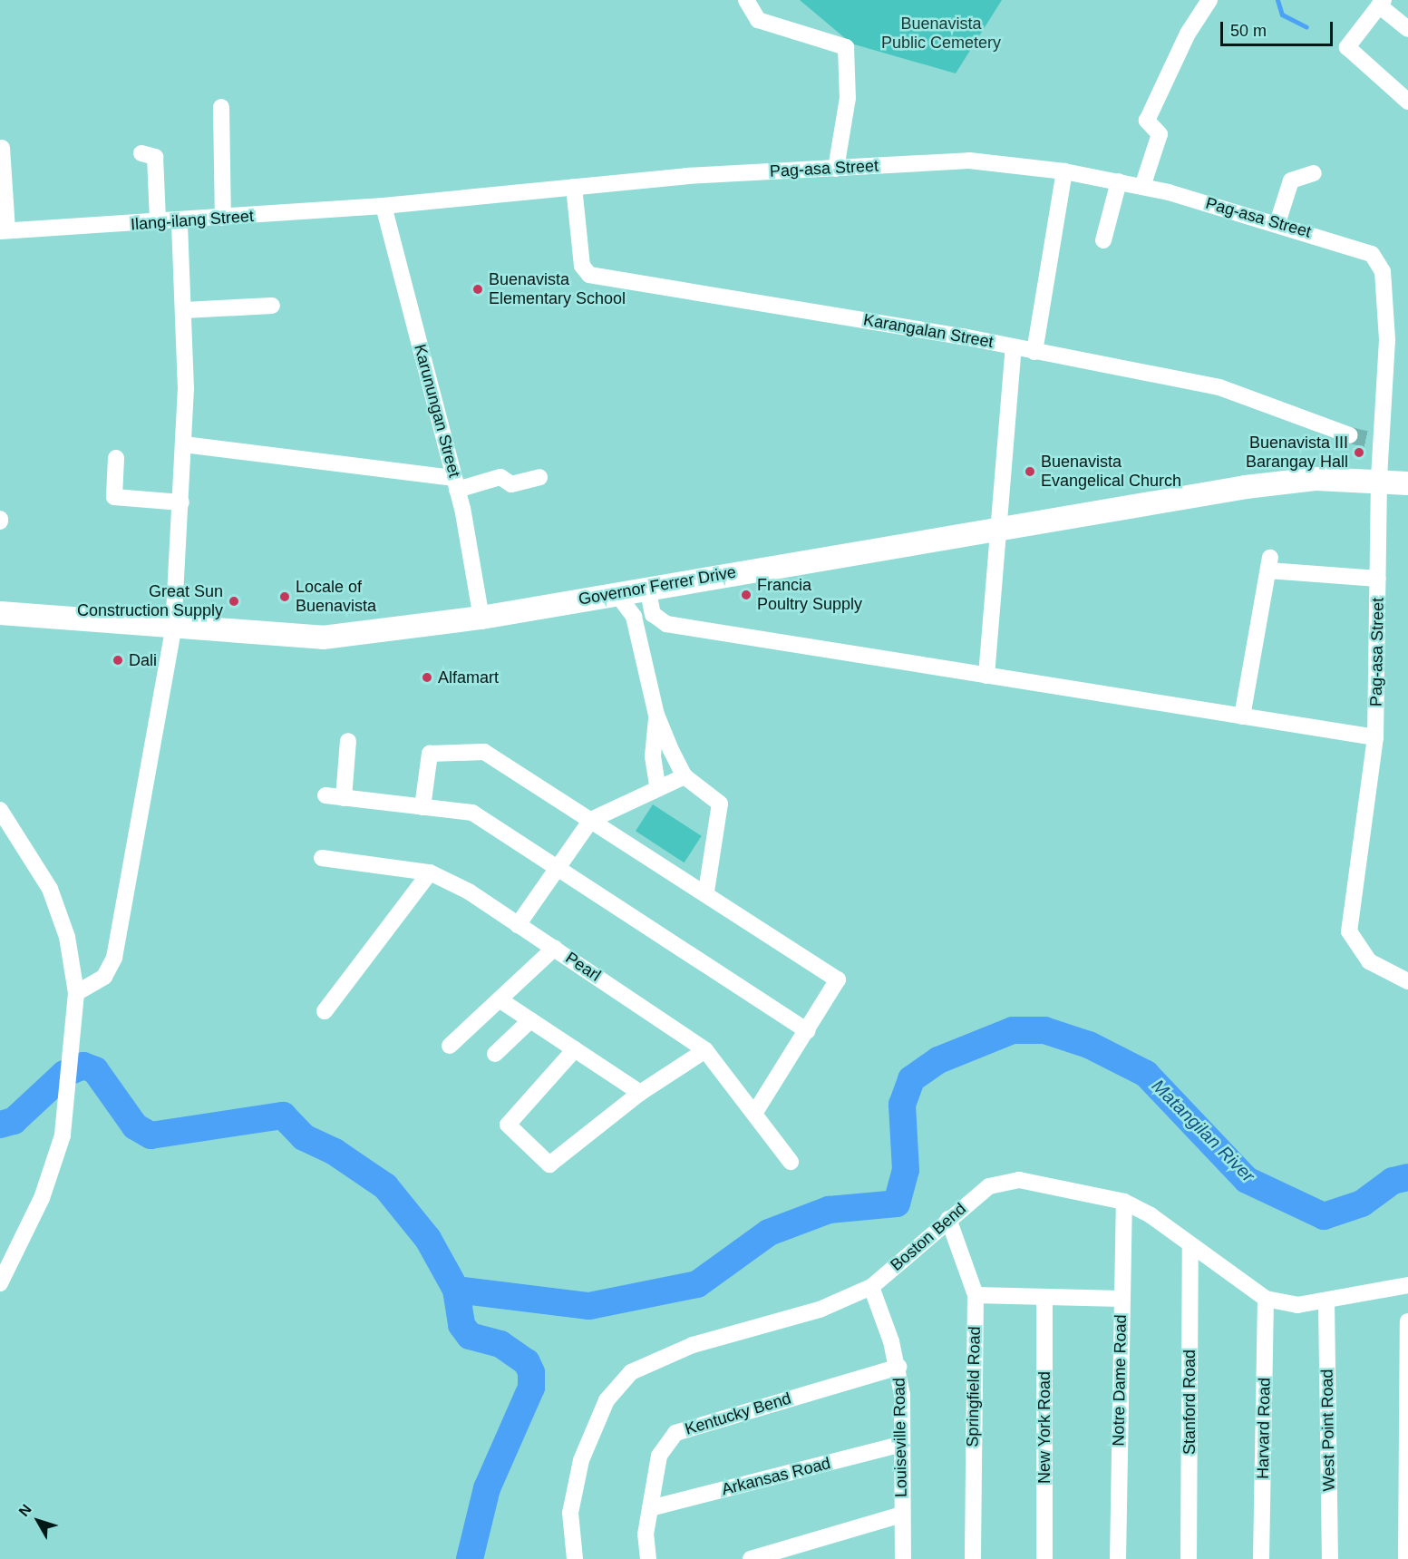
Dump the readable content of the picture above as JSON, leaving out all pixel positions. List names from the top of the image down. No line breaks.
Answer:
{"streets":{"main road":["Governor Ferrer Drive"],"street":["Pag-asa Street","Ilang-ilang Street","Karangalan Street","Karunungan Street","Pearl","Boston Bend","Notre Dame Road","Springfield Road","Stanford Road","Kentucky Bend","New York Road","Harvard Road","West Point Road","Louiseville Road","Arkansas Road"]},"crossings":[["Pag-asa Street","Ilang-ilang Street"],["Pag-asa Street","Karangalan Street"],["Pag-asa Street","Karunungan Street"],["Pag-asa Street","Governor Ferrer Drive"],["Ilang-ilang Street","Karunungan Street"],["Karunungan Street","Governor Ferrer Drive"],["Boston Bend","Notre Dame Road"],["Boston Bend","Springfield Road"],["Boston Bend","Stanford Road"],["Boston Bend","Harvard Road"],["Boston Bend","West Point Road"],["Boston Bend","Louiseville Road"],["Kentucky Bend","Louiseville Road"],["Kentucky Bend","Arkansas Road"],["Louiseville Road","Arkansas Road"]],"water":["Matangilan River"],"parks":["Buenavista Public Cemetery"],"places":["Buenavista Elementary School","Buenavista III Barangay Hall","Buenavista Evangelical Church","Francia Poultry Supply","Locale of Buenavista","Great Sun Construction Supply","Dali","Alfamart"],"scale_bar":"50 m","north":"top left"}
